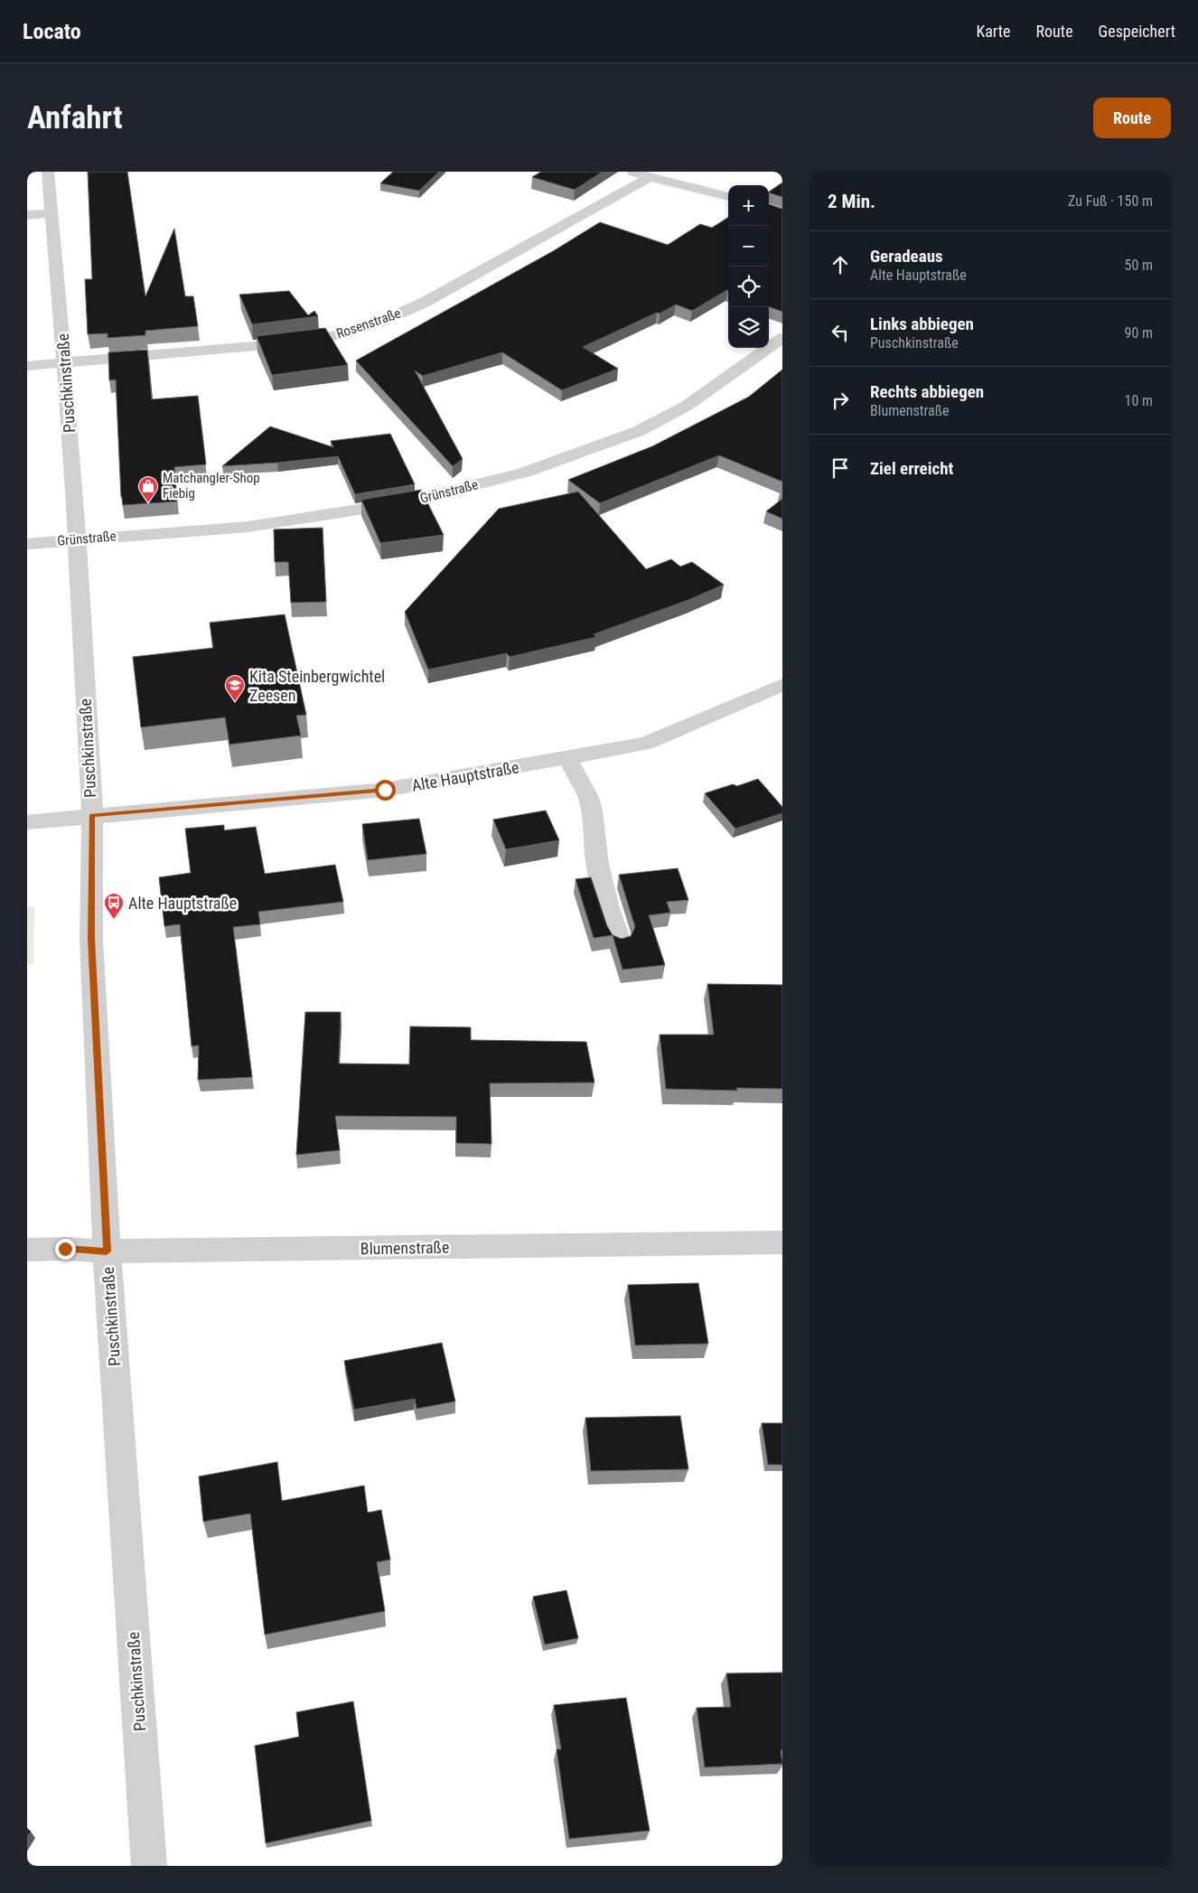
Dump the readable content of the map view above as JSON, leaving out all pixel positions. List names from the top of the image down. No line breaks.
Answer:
{"streets":{"street":["Rosenstraße","Puschkinstraße","Grünstraße","Alte Hauptstraße","Blumenstraße"]},"crossings":[["Rosenstraße","Puschkinstraße"],["Puschkinstraße","Grünstraße"],["Puschkinstraße","Alte Hauptstraße"],["Puschkinstraße","Blumenstraße"]],"places":{"shop":["Matchangler-Shop Fiebig"],"school or university":["Kita Steinbergwichtel Zeesen"],"bus stop":["Alte Hauptstraße"]},"page":{"header":"Locato","nav":["Karte","Route","Gespeichert"],"buttons":"Route","title":"Anfahrt","heading":["2 Min.","Zu Fuß · 150 m"],"map_buttons":["+","−"],"list":[["Geradeaus","Alte Hauptstraße","50 m"],["Links abbiegen","Puschkinstraße","90 m"],["Rechts abbiegen","Blumenstraße","10 m"],"Ziel erreicht"]}}
